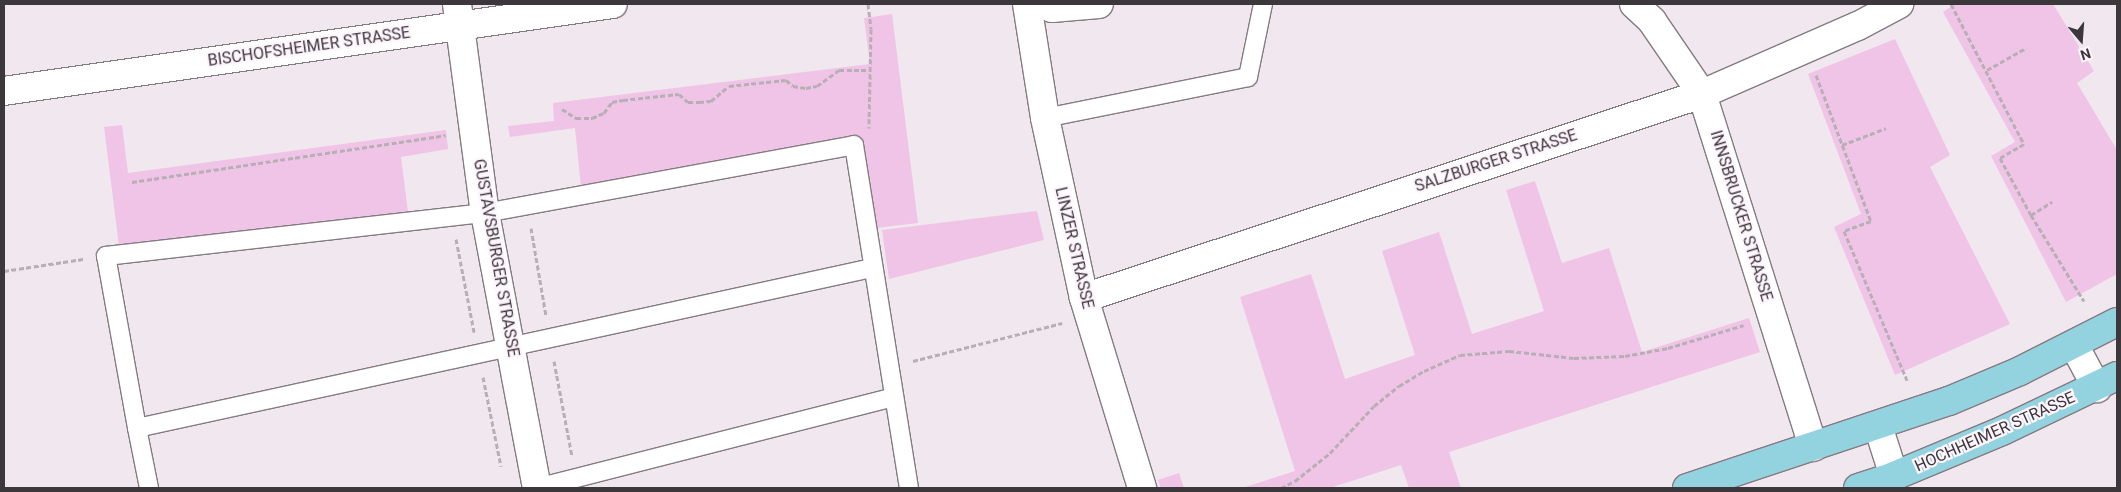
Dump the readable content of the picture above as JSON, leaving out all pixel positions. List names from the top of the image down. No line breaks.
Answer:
{"streets":{"main road":["HOCHHEIMER STRASSE"],"street":["BISCHOFSHEIMER STRASSE","SALZBURGER STRASSE","INNSBRUCKER STRASSE","LINZER STRASSE","GUSTAVSBURGER STRASSE"]},"crossings":[["BISCHOFSHEIMER STRASSE","GUSTAVSBURGER STRASSE"],["SALZBURGER STRASSE","INNSBRUCKER STRASSE"],["SALZBURGER STRASSE","LINZER STRASSE"]],"north":"bottom"}
